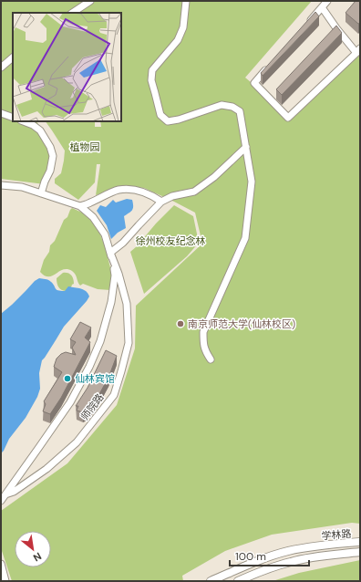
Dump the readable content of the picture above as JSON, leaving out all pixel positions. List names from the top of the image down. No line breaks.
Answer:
{"streets":{"main road":["学林路"],"street":["师院路"]},"parks":["植物园","徐州校友纪念林"],"places":["南京师范大学(仙林校区)","仙林宾馆"],"scale_bar":"100 m","north":"bottom right"}
